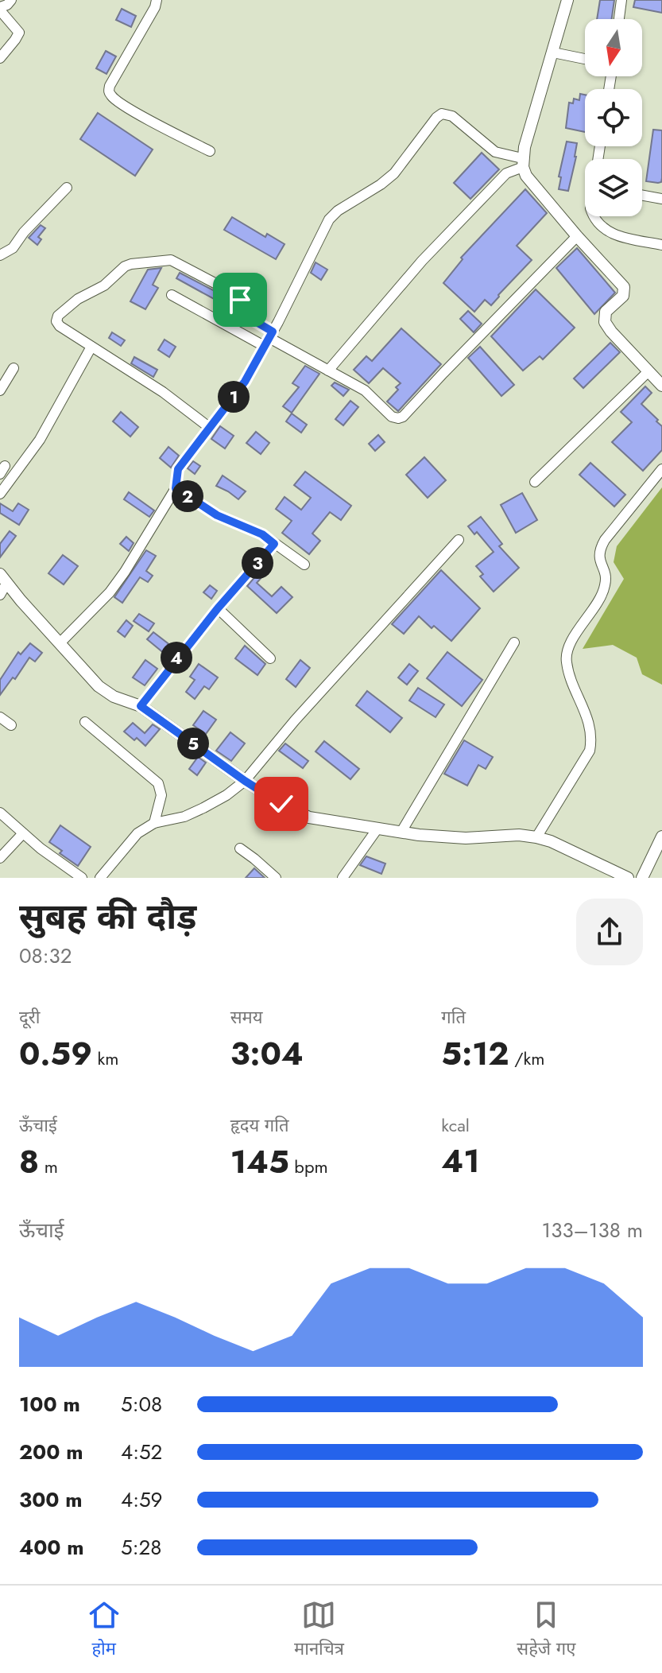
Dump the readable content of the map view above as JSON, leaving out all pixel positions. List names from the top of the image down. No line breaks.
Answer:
{"north":"bottom","page":{"pins":["1","2","3","4","5"],"heading":["सुबह की दौड़","08:32"],"stats":[["दूरी","0.59 km"],["समय","3:04"],["गति","5:12 /km"],["ऊँचाई","8 m"],["हृदय गति","145 bpm"],["kcal","41"]],"chart":["ऊँचाई","133–138 m"],"list":[{"name":"100 m","note":"5:08"},{"name":"200 m","note":"4:52"},{"name":"300 m","note":"4:59"},{"name":"400 m","note":"5:28"}],"tabs":["होम","मानचित्र","सहेजे गए"]}}
